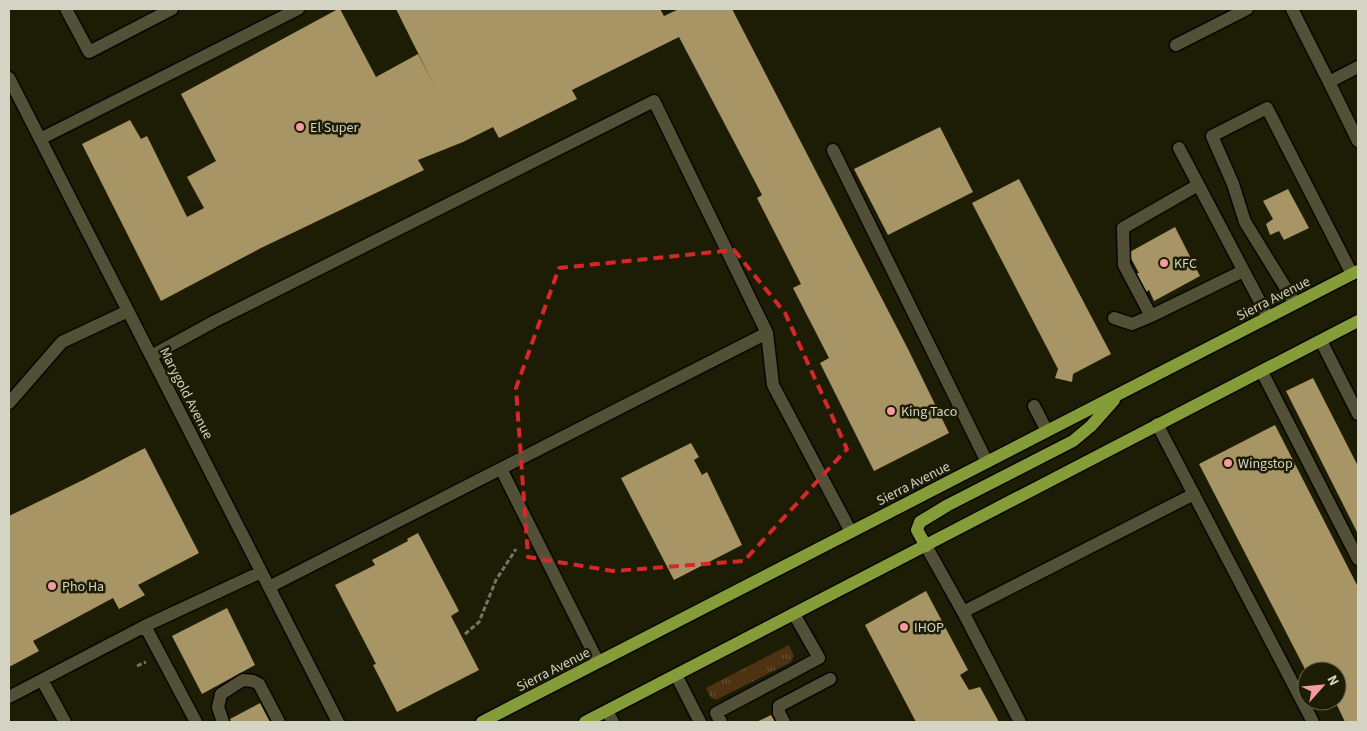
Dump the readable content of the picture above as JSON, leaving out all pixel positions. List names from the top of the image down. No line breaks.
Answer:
{"streets":{"main road":["Sierra Avenue"],"street":["Marygold Avenue"]},"places":["El Super","KFC","King Taco","Wingstop","Pho Ha","IHOP"],"north":"top right"}
